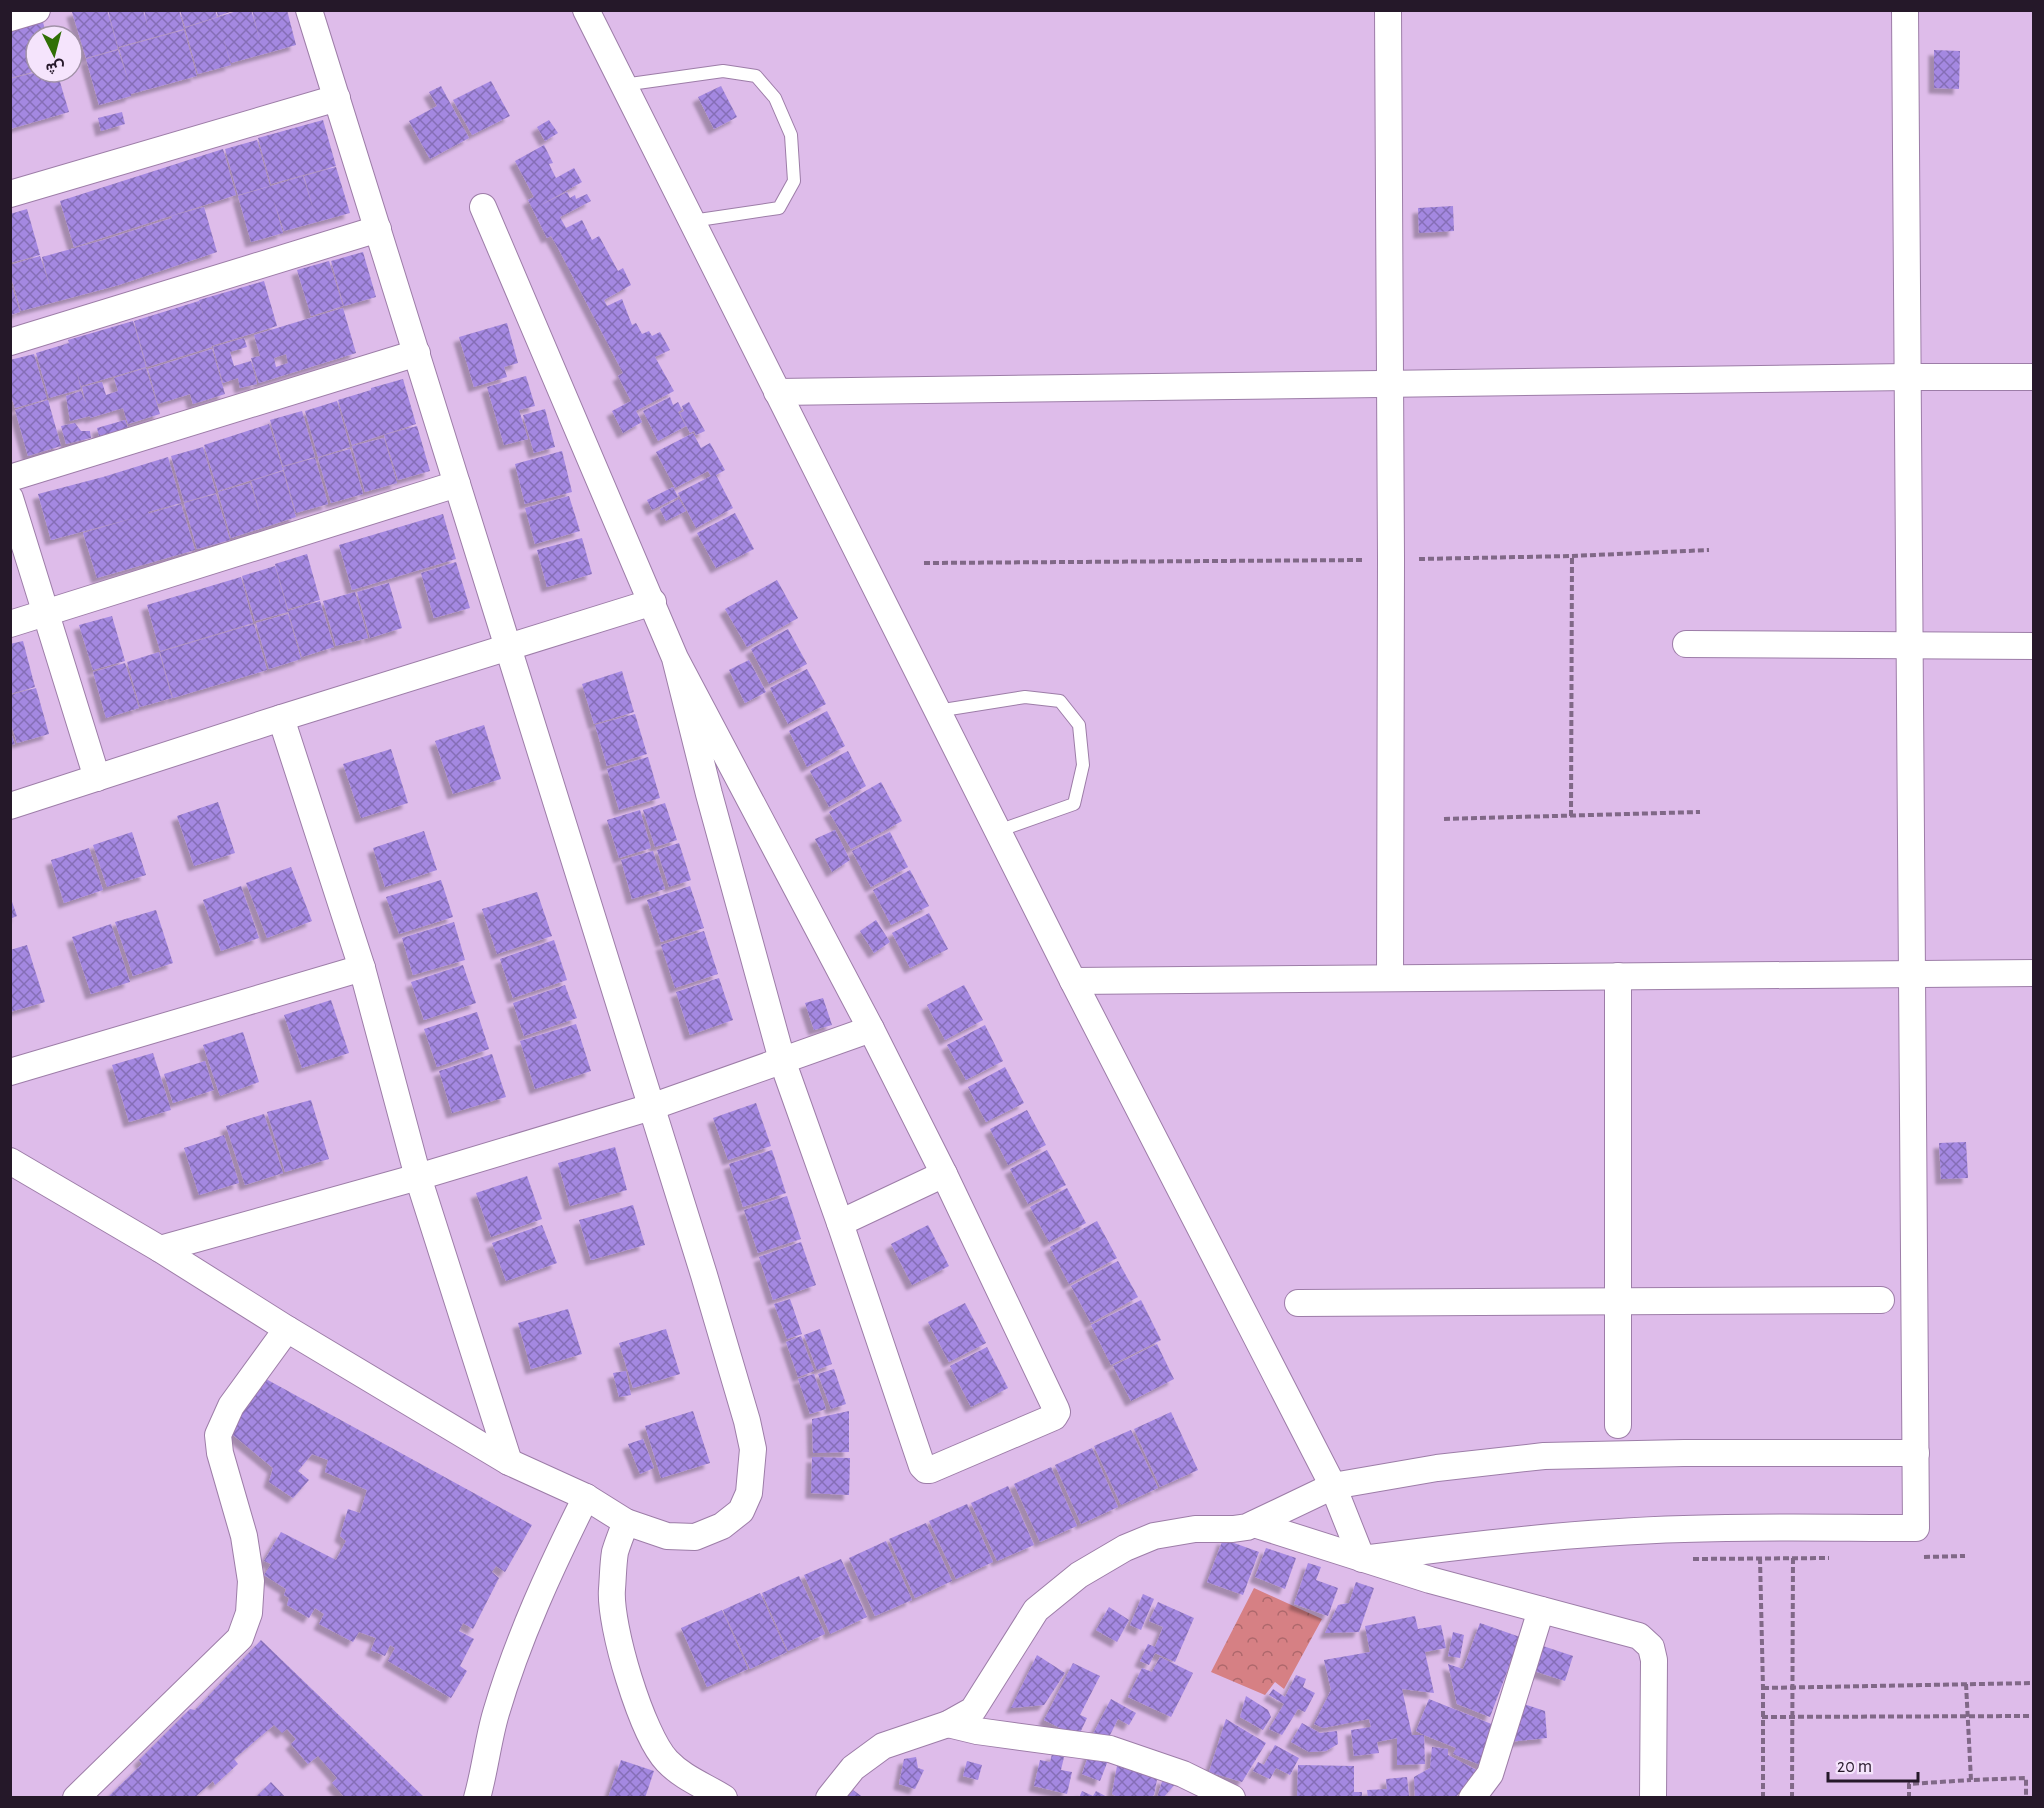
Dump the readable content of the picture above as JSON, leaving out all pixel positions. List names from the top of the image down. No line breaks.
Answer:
{"scale_bar":"20 m","north":"bottom"}
